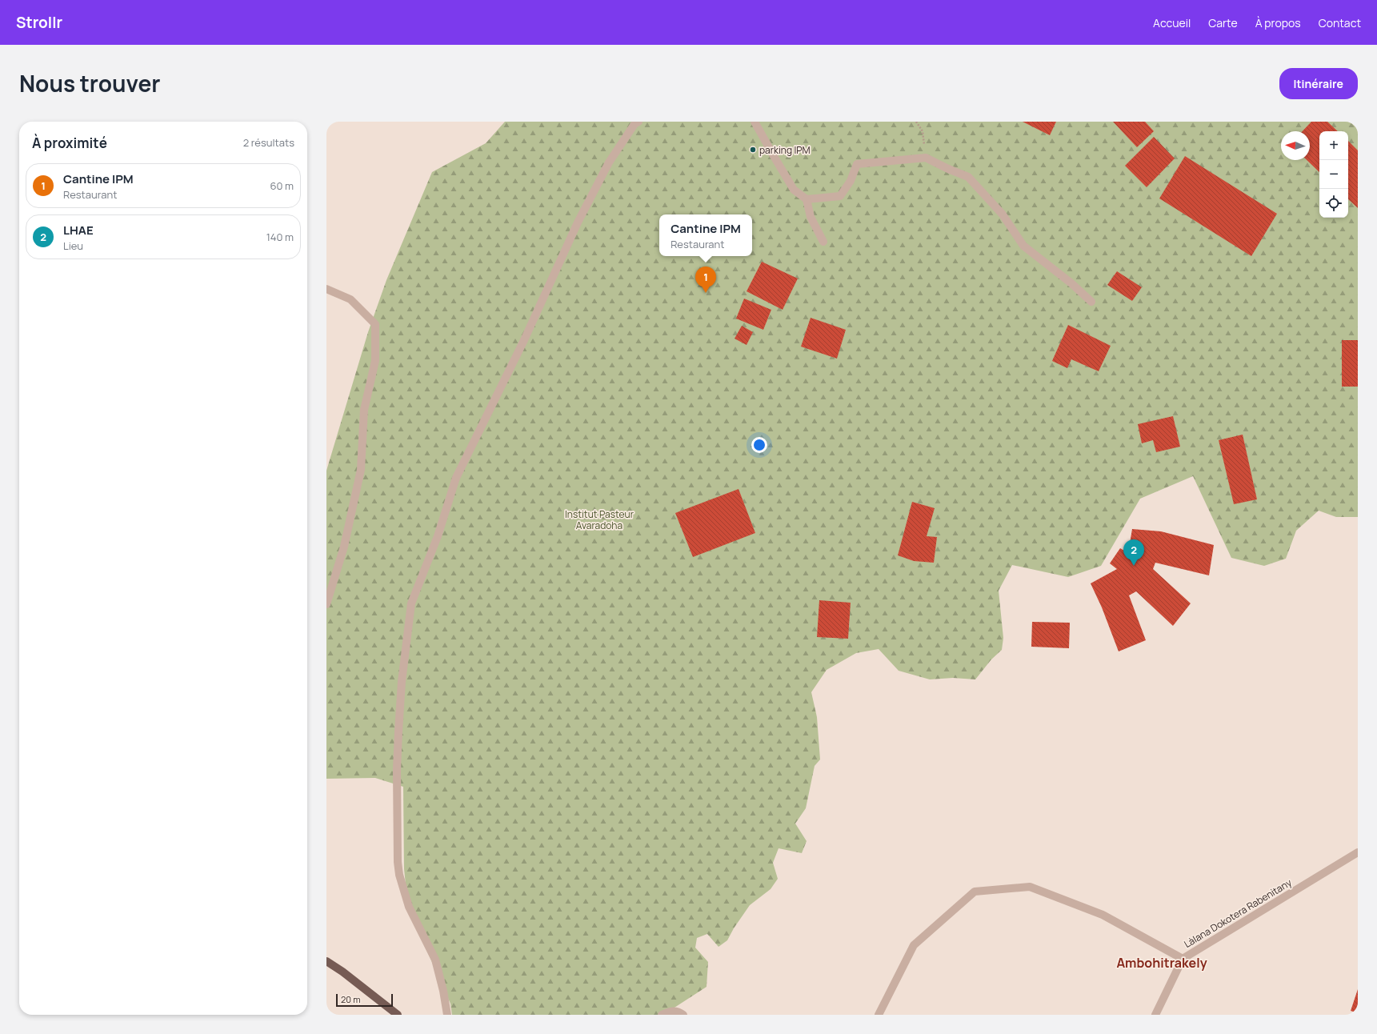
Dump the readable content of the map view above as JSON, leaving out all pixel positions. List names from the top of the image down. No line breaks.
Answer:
{"streets":{"street":["Làlana Dokotera Rabenitany"]},"districts":["Ambohitrakely"],"parks":["Institut Pasteur Avaradoha"],"places":["parking IPM"],"scale_bar":"20 m","north":"left","page":{"header":"Strollr","nav":["Accueil","Carte","À propos","Contact"],"title":"Nous trouver","buttons":"Itinéraire","heading":["À proximité","2 résultats"],"map_buttons":["+","−"],"list":[{"mark":"1","name":"Cantine IPM","note":"Restaurant","value":"60 m"},{"mark":"2","name":"LHAE","note":"Lieu","value":"140 m"}],"popup":["Cantine IPM","Restaurant"],"pins":["1","2"],"scale":"20 m"}}
